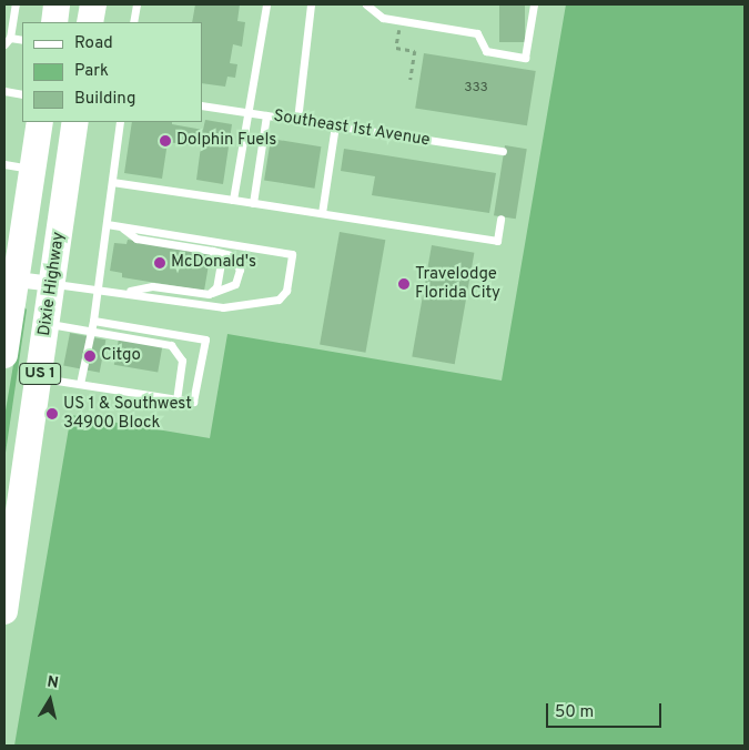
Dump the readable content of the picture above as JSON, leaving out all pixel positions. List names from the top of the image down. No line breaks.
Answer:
{"streets":{"highway":["Dixie Highway","US 1"],"lane":["Southeast 1st Avenue"]},"places":["Dolphin Fuels","McDonald's","Travelodge Florida City","Citgo","US 1 & Southwest 34900 Block"],"house_numbers":["333"],"legend":["Road","Park","Building"],"scale_bar":"50 m","north":"top"}
